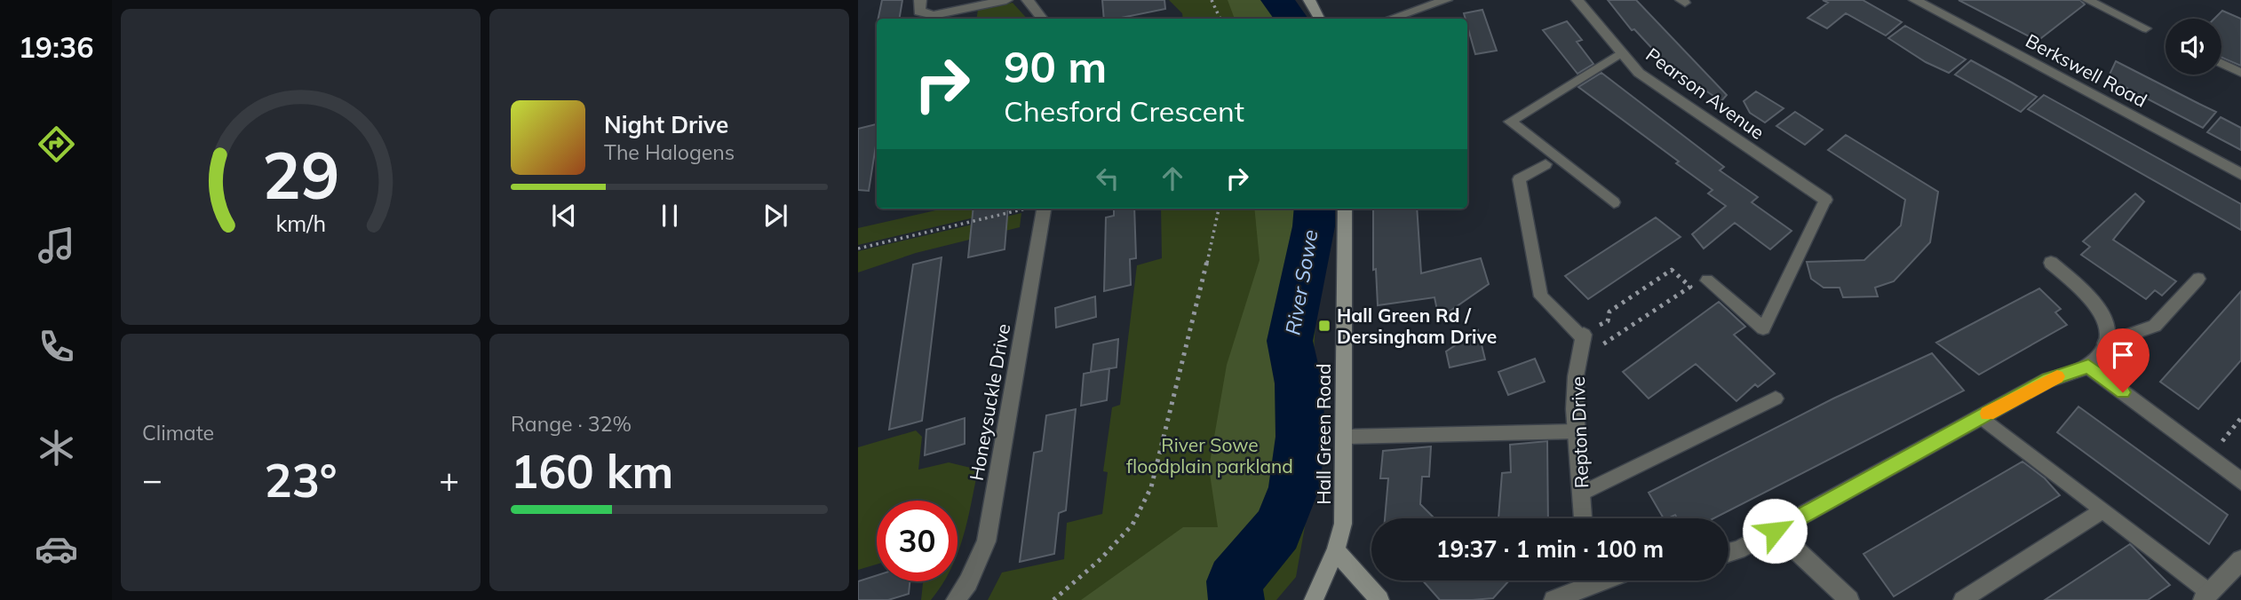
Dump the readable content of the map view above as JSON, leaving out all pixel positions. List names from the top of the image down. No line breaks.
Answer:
{"streets":{"main road":["Hall Green Road"],"street":["Berkswell Road","Pearson Avenue","Honeysuckle Drive","Repton Drive"]},"water":["River Sowe"],"parks":["River Sowe floodplain parkland"],"places":{"transit":["Hall Green Rd / Dersingham Drive"]},"page":{"tabs":"19:36","turn":["90 m","Chesford Crescent"],"song":["Night Drive","The Halogens"],"tile":["Climate",["Range · 32%","160 km"]],"heat":["−","23°","+"],"limit":"30","trip":"19:37 · 1 min · 100 m","gauge":["29","km/h"]}}
